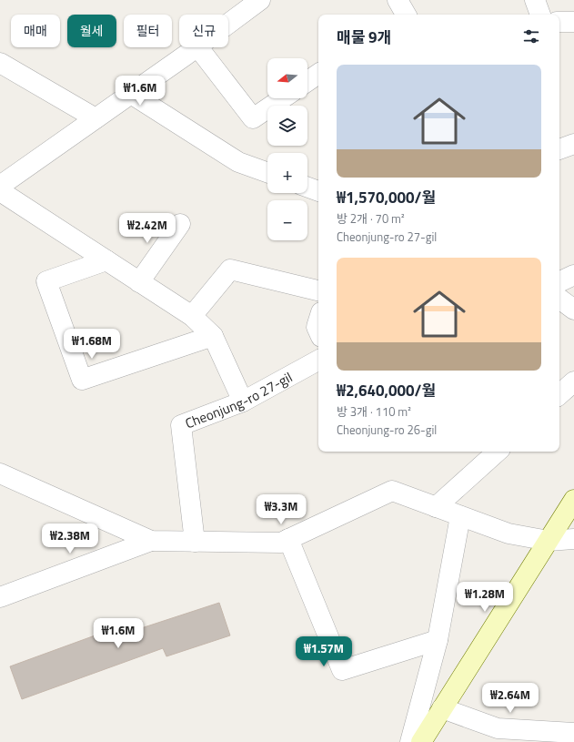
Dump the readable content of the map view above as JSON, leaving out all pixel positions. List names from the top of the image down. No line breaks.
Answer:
{"streets":{"street":["Cheonjung-ro 27-gil"]},"north":"left","page":{"chip":["매매","월세","필터","신규"],"heading":"매물 9개","map_buttons":["+","−"],"list":[{"name":"₩1,570,000/월","note":"방 2개 · 70 m² · Cheonjung-ro 27-gil"},{"name":"₩2,640,000/월","note":"방 3개 · 110 m² · Cheonjung-ro 26-gil"}],"price":["₩1.6M","₩2.42M","₩1.68M","₩3.3M","₩2.38M","₩1.28M","₩1.6M","₩1.57M","₩2.64M"]}}
